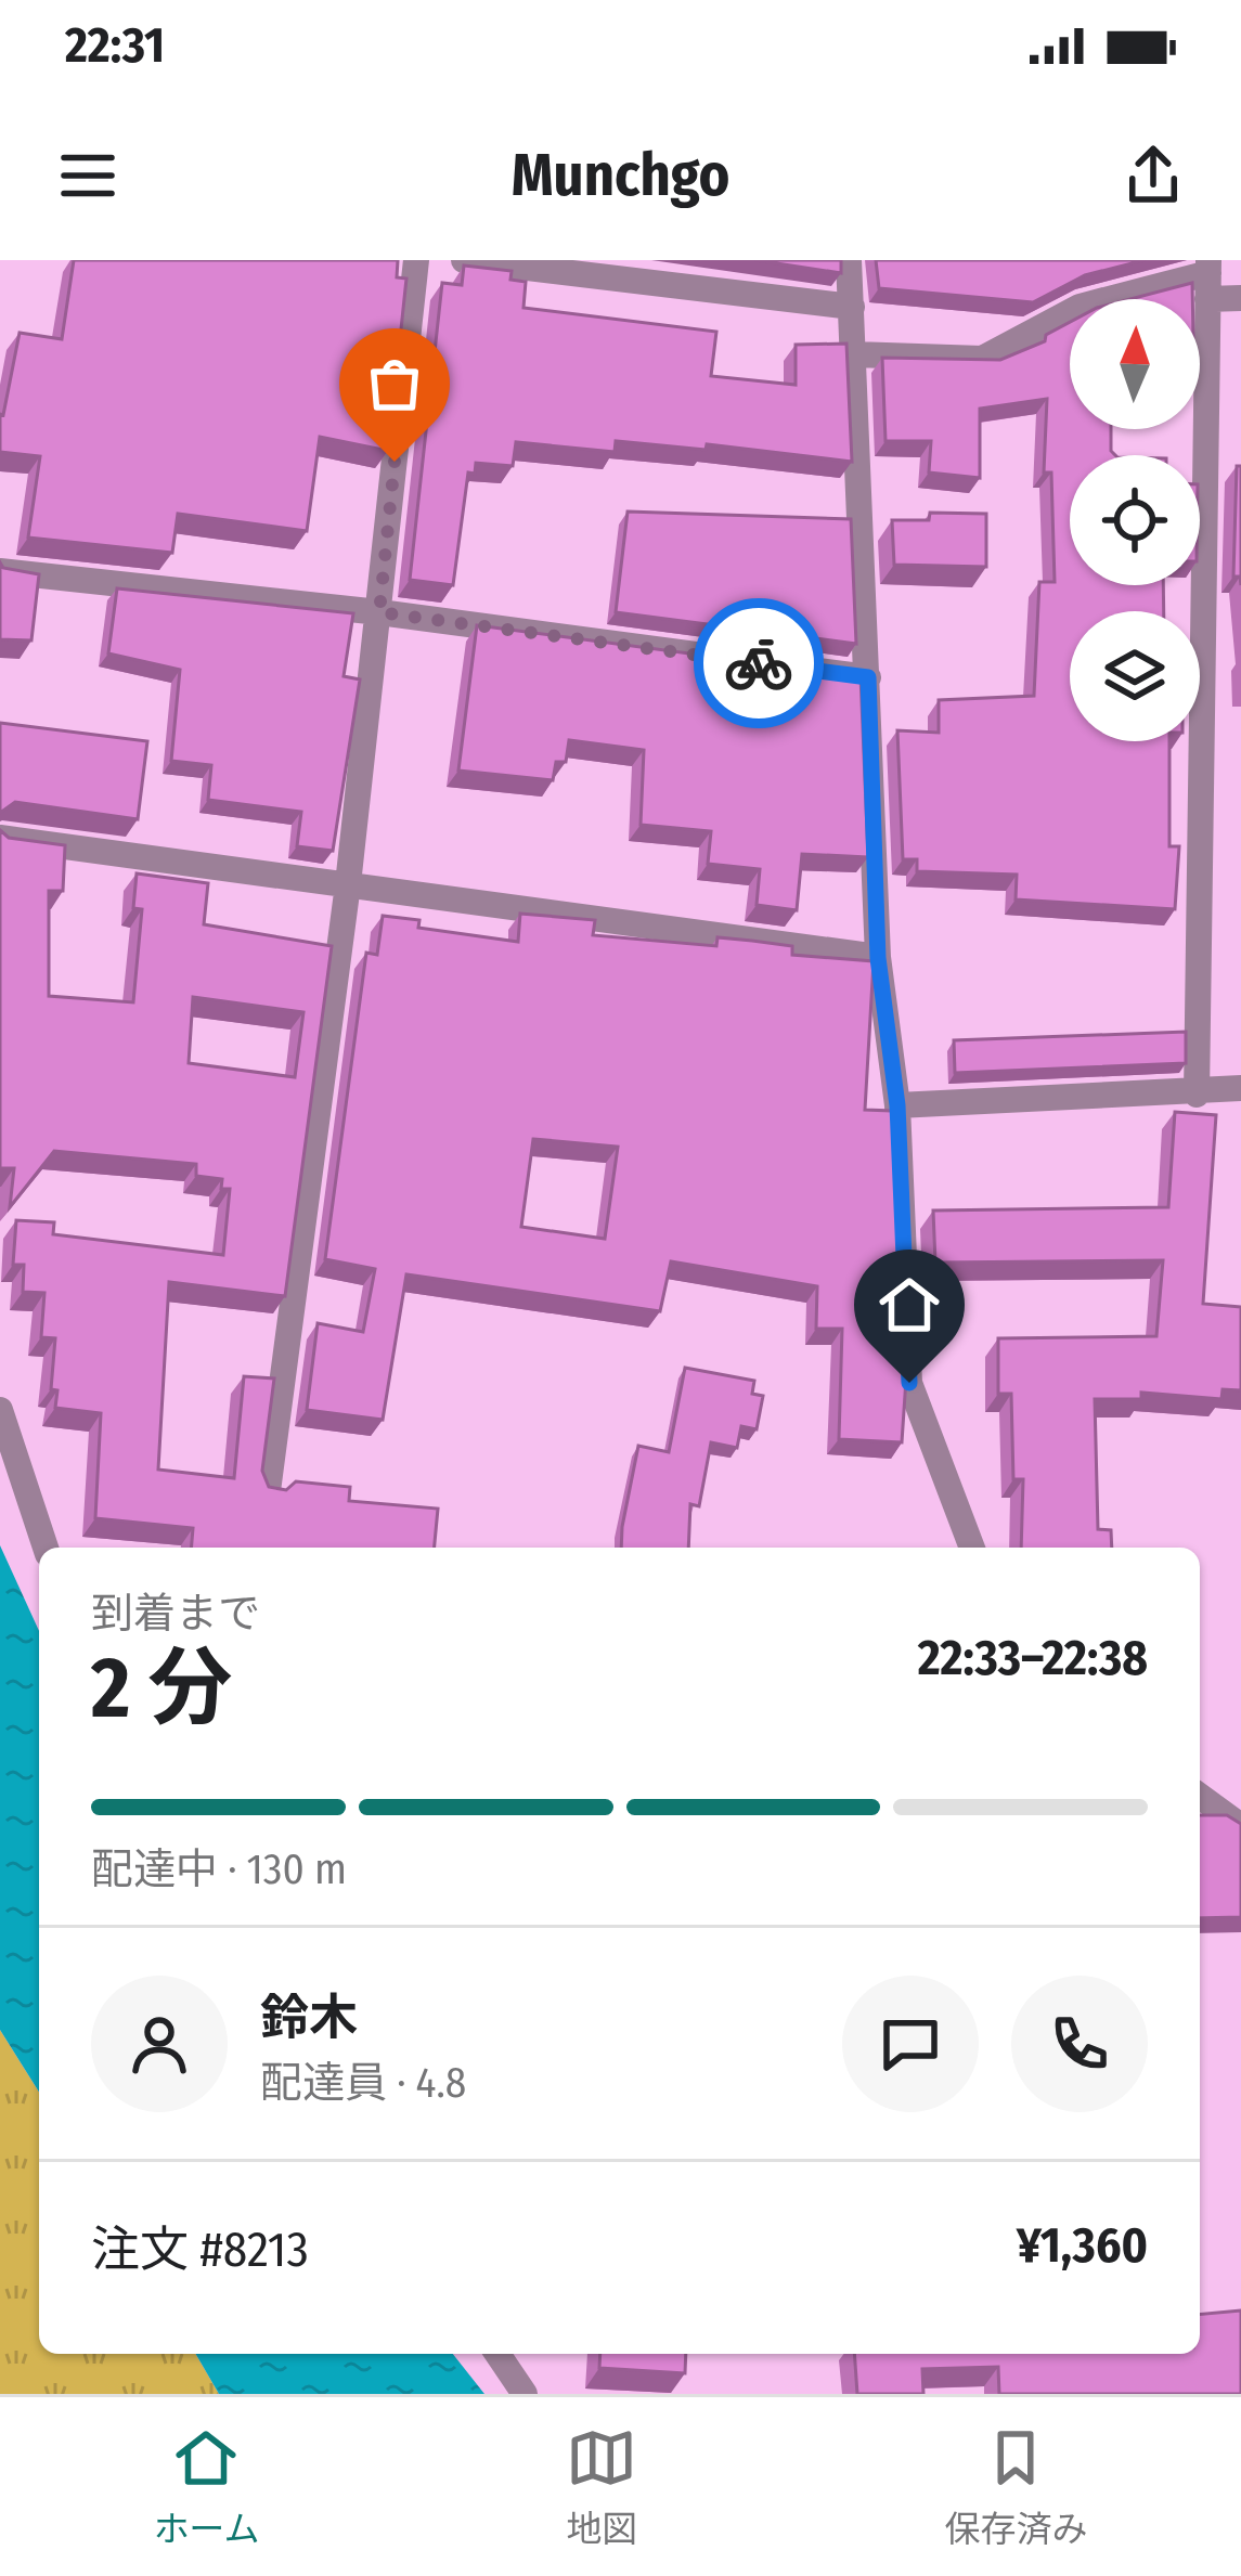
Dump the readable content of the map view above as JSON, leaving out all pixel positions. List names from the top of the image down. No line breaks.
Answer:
{"north":"top","page":{"status":"22:31","header":"Munchgo","heading":["2 分","到着まで","22:33–22:38"],"panel":["鈴木","配達員 · 4.8","注文 #8213","¥1,360"],"bar":"配達中 · 130 m","tabs":["ホーム","地図","保存済み"]}}
